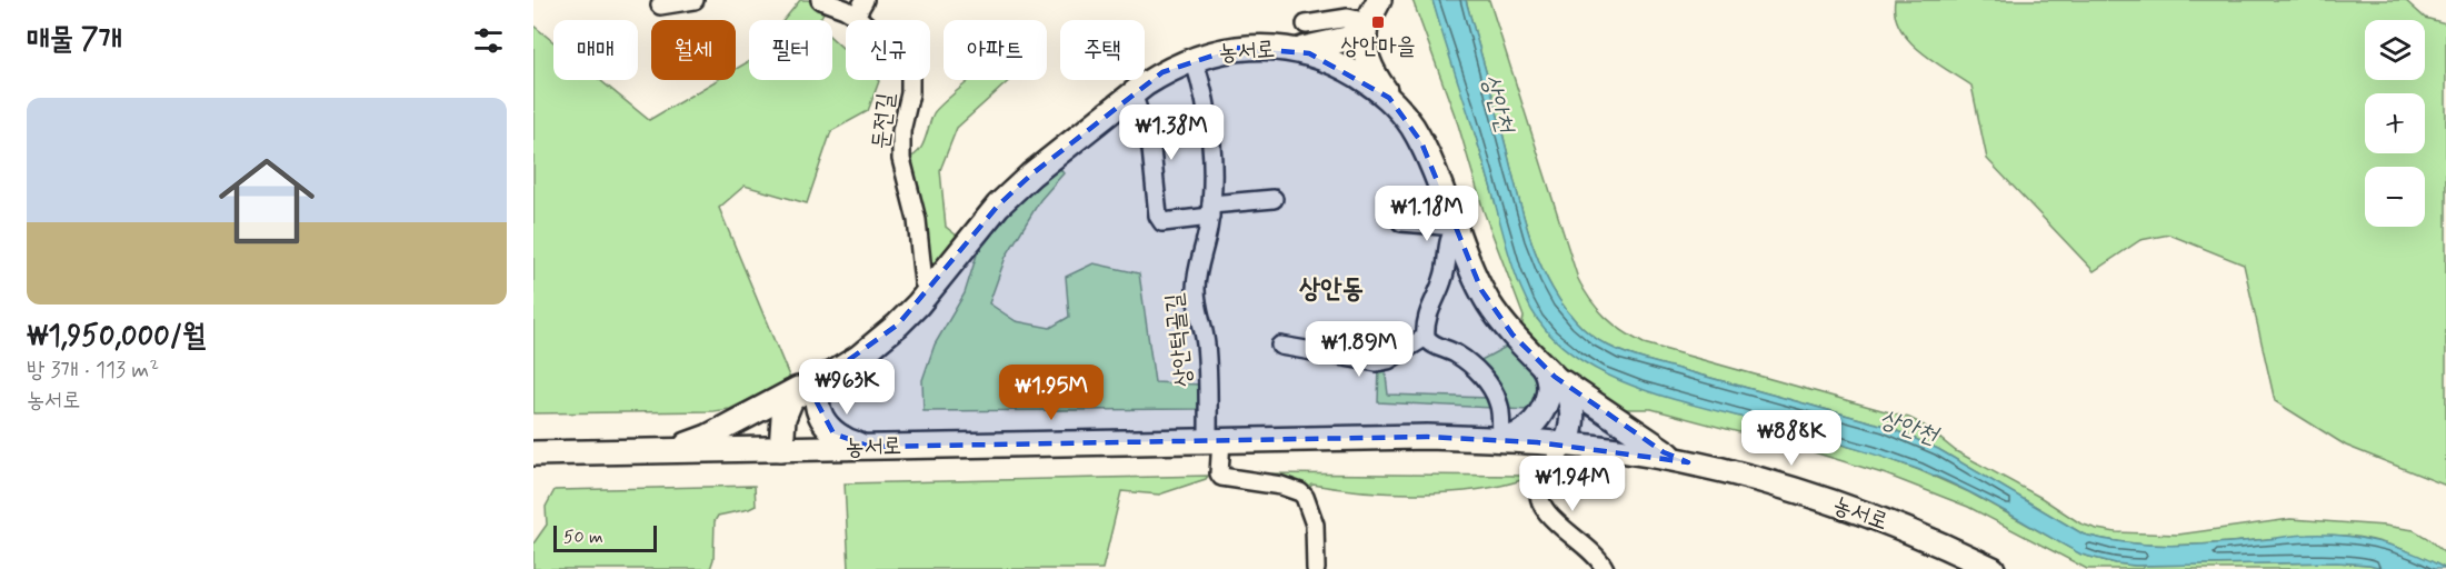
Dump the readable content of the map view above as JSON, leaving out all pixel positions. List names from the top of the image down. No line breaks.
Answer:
{"streets":{"street":["농서로","둔전길","상안턱골길"]},"crossings":[["농서로","둔전길"],["농서로","상안턱골길"]],"districts":["상안동"],"water":["상안천"],"places":{"transit":["상안마을"]},"scale_bar":"50 m","page":{"heading":"매물 7개","map_buttons":["+","−"],"chip":["매매","월세","필터","신규","아파트","주택"],"list":[{"name":"₩1,950,000/월","note":"방 3개 · 113 m² · 농서로"}],"price":["₩1.38M","₩1.18M","₩1.89M","₩963K","₩1.95M","₩888K","₩1.94M"],"scale":"50 m"}}
